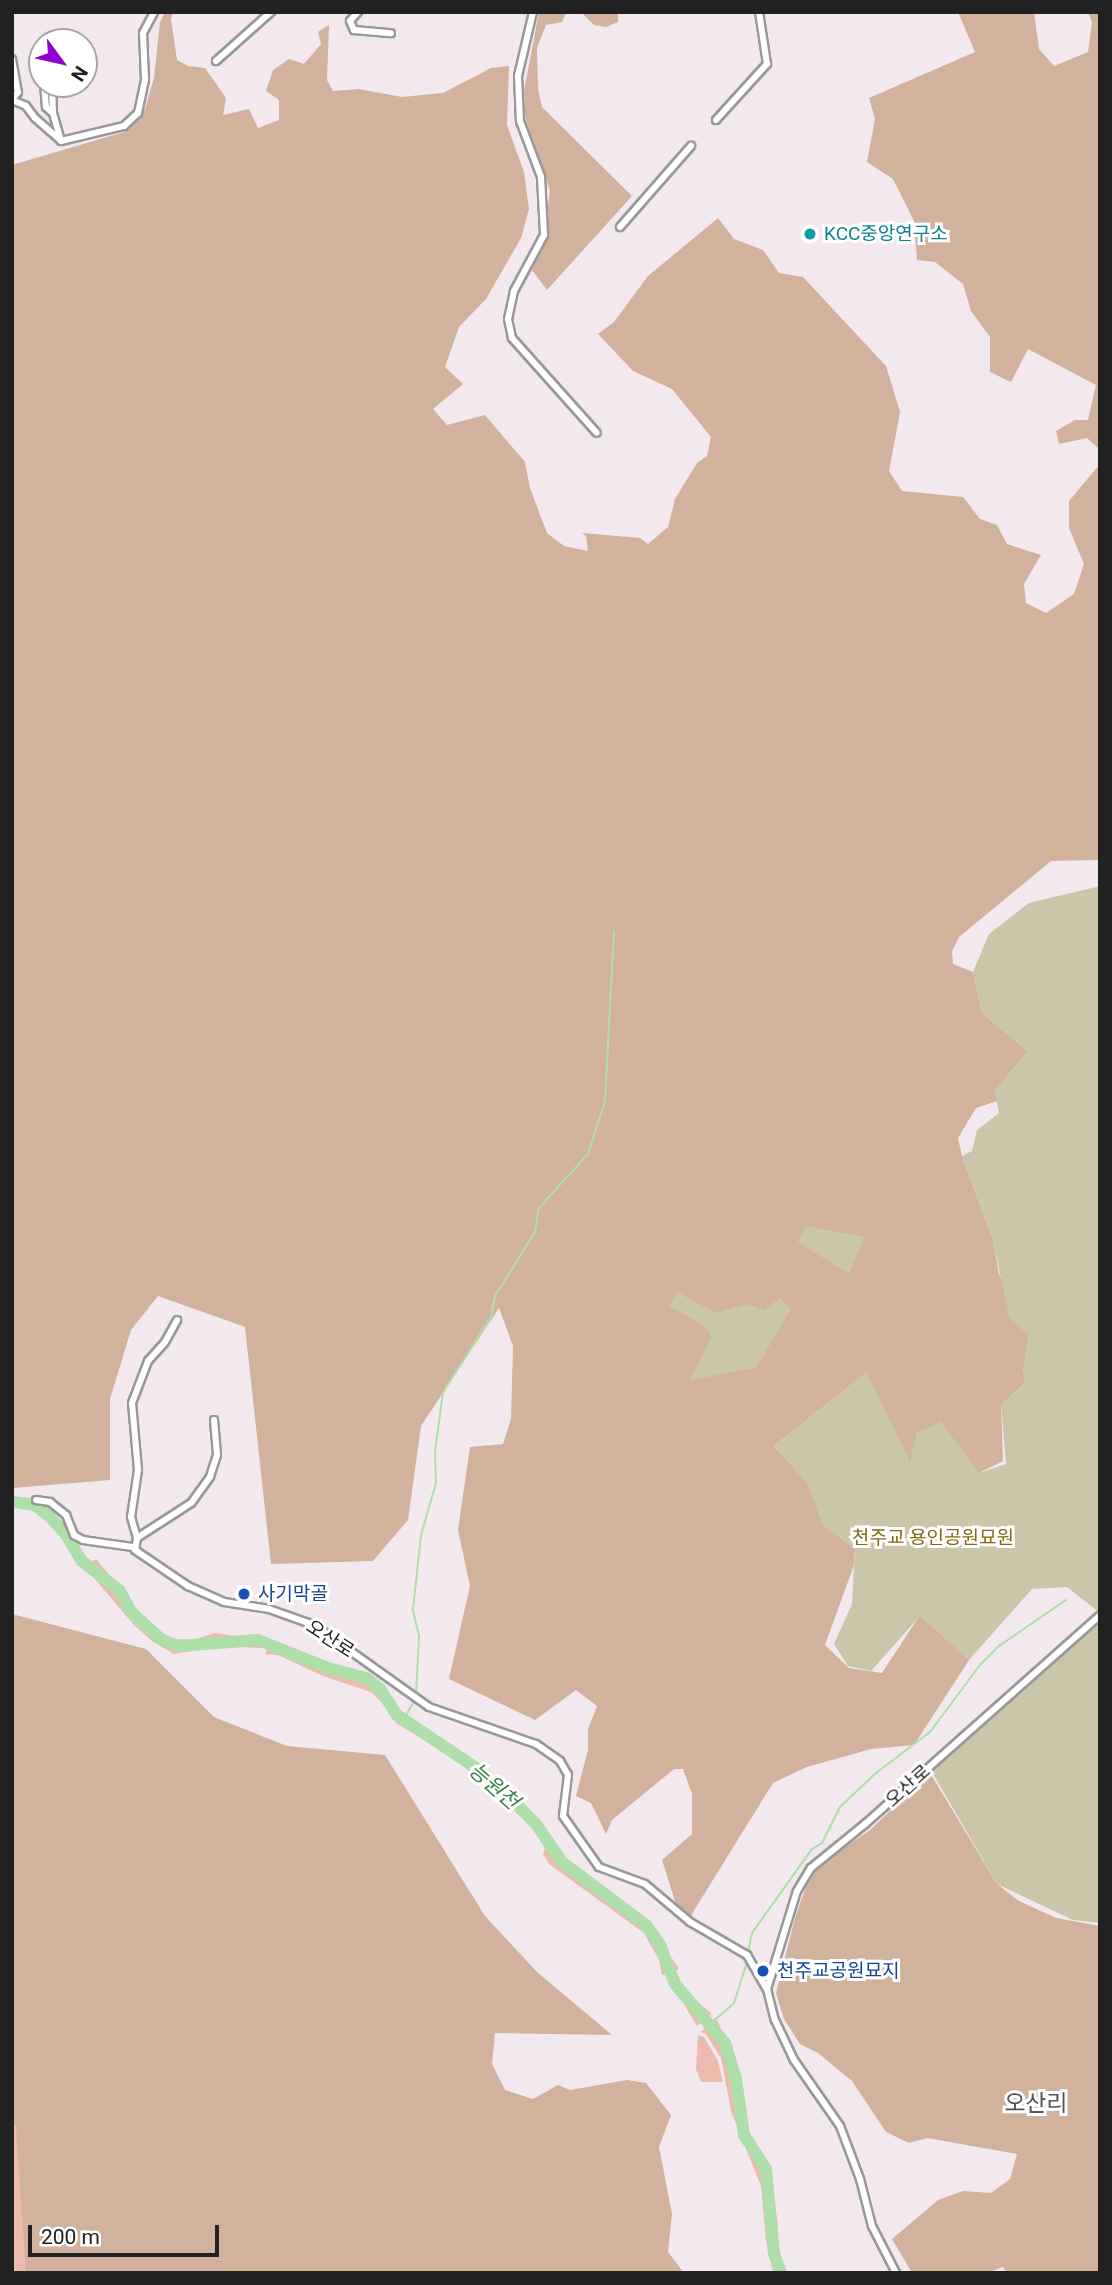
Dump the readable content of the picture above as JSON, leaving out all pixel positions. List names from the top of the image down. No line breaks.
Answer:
{"streets":{"street":["오산로"]},"districts":["오산리"],"water":["능원천"],"parks":["천주교 용인공원묘원"],"places":["KCC중앙연구소","사기막골","천주교공원묘지"],"scale_bar":"200 m","north":"bottom right"}
